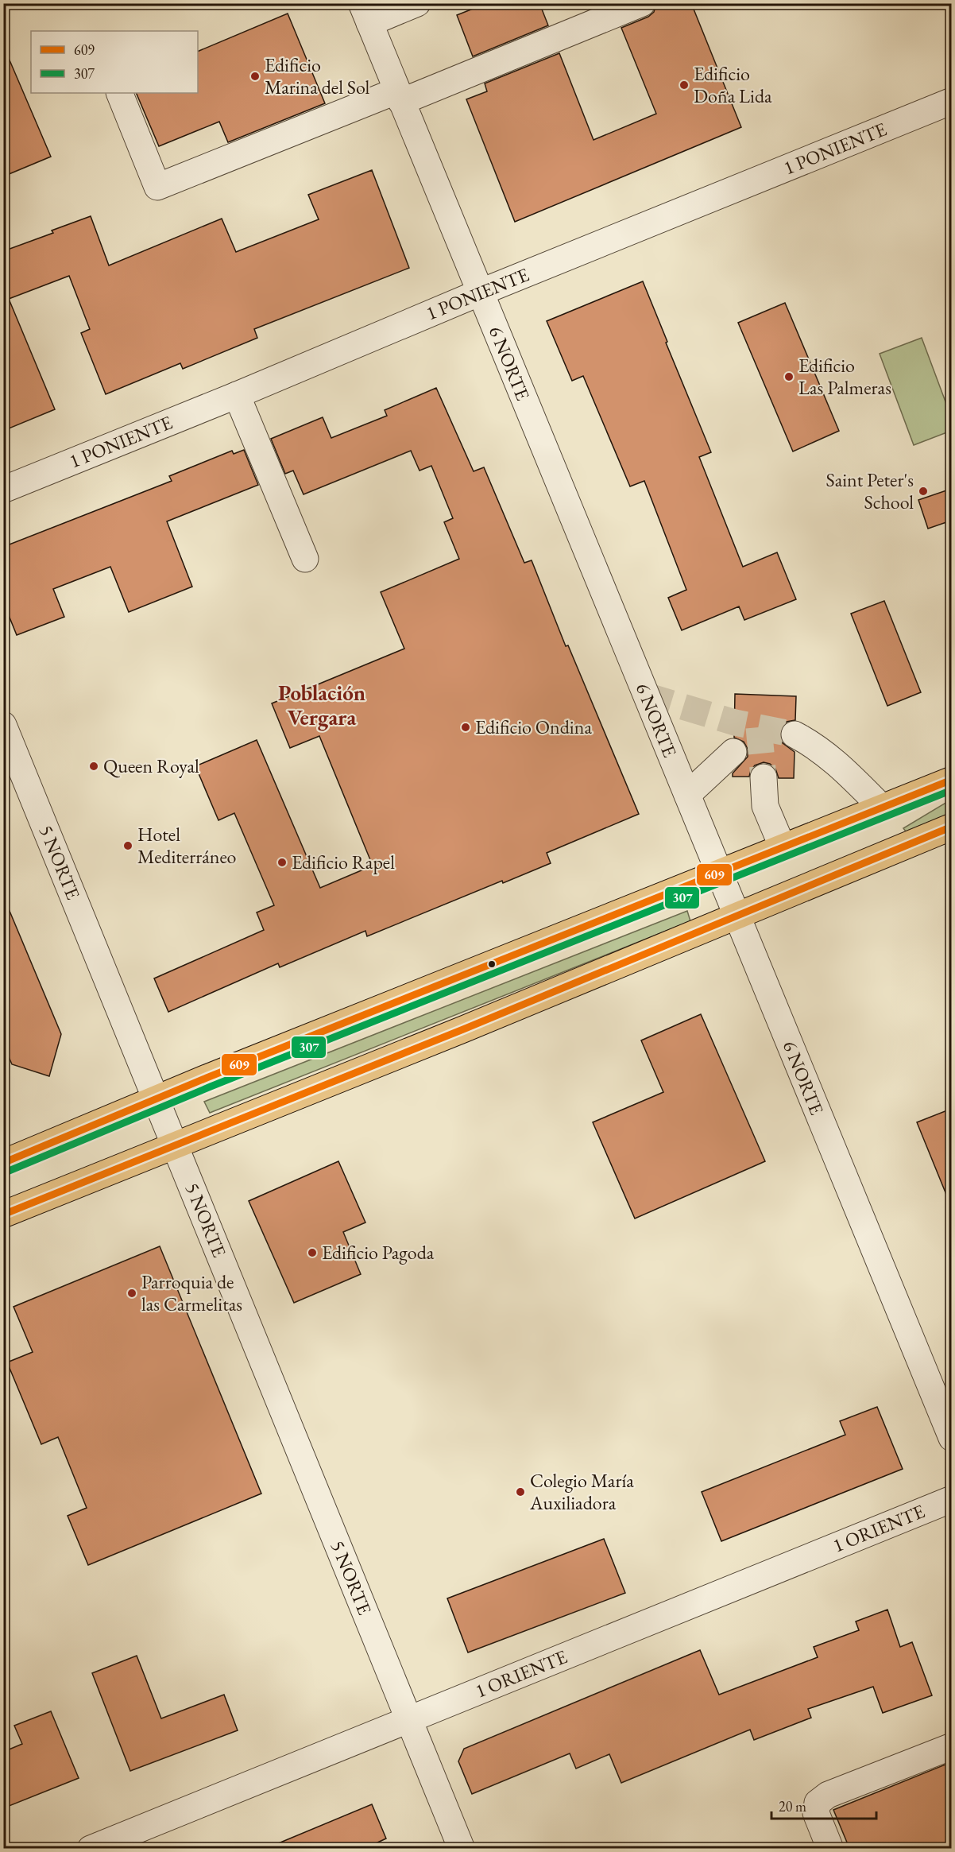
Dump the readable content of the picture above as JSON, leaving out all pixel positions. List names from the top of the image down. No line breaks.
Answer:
{"streets":{"street":["1 PONIENTE","6 NORTE","5 NORTE","1 ORIENTE"]},"crossings":[["1 PONIENTE","6 NORTE"],["5 NORTE","1 ORIENTE"]],"districts":["Población Vergara"],"places":["Edificio Marina del Sol","Edificio Doña Lida","Edificio Las Palmeras","Saint Peter's School","Edificio Ondina","Queen Royal","Hotel Mediterráneo","Edificio Rapel","Edificio Pagoda","Parroquia de las Carmelitas","Colegio María Auxiliadora"],"lines":["transit line 609","transit line 307"],"legend":["609","307"],"scale_bar":"20 m"}
